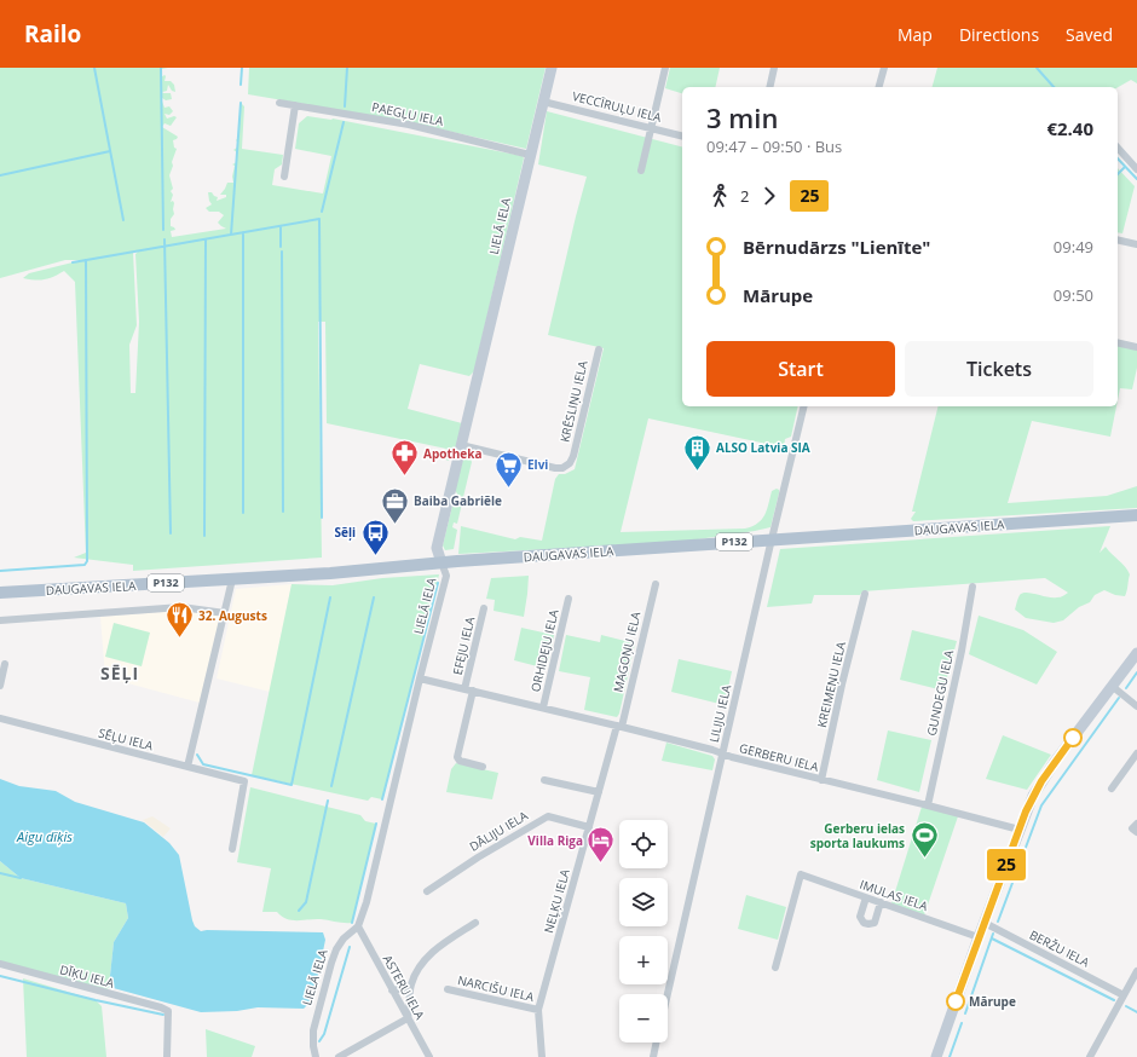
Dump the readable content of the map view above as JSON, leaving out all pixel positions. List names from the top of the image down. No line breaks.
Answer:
{"streets":{"main road":["DAUGAVAS IELA","P132"],"street":["VECCĪRUĻU IELA","PAEGĻU IELA","LIELĀ IELA","KRĒSLIŅU IELA","EFEJU IELA","ORHIDEJU IELA","MAGOŅU IELA","KREIMEŅU IELA","GUNDEGU IELA","LILIJU IELA","SĒĻU IELA","GERBERU IELA","DĀLIJU IELA","IMULAS IELA","NEĻĶU IELA","BERŽU IELA","DĪĶU IELA","ASTERU IELA","NARCIŠU IELA"]},"crossings":[["VECCĪRUĻU IELA","LIELĀ IELA"],["PAEGĻU IELA","LIELĀ IELA"],["LIELĀ IELA","KRĒSLIŅU IELA"],["LIELĀ IELA","DAUGAVAS IELA"],["LIELĀ IELA","GERBERU IELA"],["LIELĀ IELA","ASTERU IELA"],["DAUGAVAS IELA","LILIJU IELA"],["EFEJU IELA","GERBERU IELA"],["ORHIDEJU IELA","GERBERU IELA"],["MAGOŅU IELA","GERBERU IELA"],["MAGOŅU IELA","NEĻĶU IELA"],["KREIMEŅU IELA","GERBERU IELA"],["GUNDEGU IELA","GERBERU IELA"],["LILIJU IELA","GERBERU IELA"],["GERBERU IELA","NEĻĶU IELA"],["DĀLIJU IELA","NEĻĶU IELA"],["NEĻĶU IELA","NARCIŠU IELA"]],"districts":["SĒĻI"],"water":["Aigu dīķis"],"places":{"building":["ALSO Latvia SIA"],"pharmacy":["Apotheka"],"supermarket":["Elvi"],"office":["Baiba Gabriēle"],"bus stop":["Sēļi"],"restaurant":["32. Augusts"],"sports":["Gerberu ielas sporta laukums"],"hotel":["Villa Riga"],"other":["Mārupe"]},"lines":["bus line 25"],"page":{"header":"Railo","nav":["Map","Directions","Saved"],"on_map":"25","heading":["3 min","09:47 – 09:50 · Bus","€2.40"],"legs":["2","25"],"list":[{"name":"Bērnudārzs \"Lienīte\"","value":"09:49"},{"name":"Mārupe","value":"09:50"}],"buttons":["Start","Tickets"],"map_buttons":["+","−"]}}
